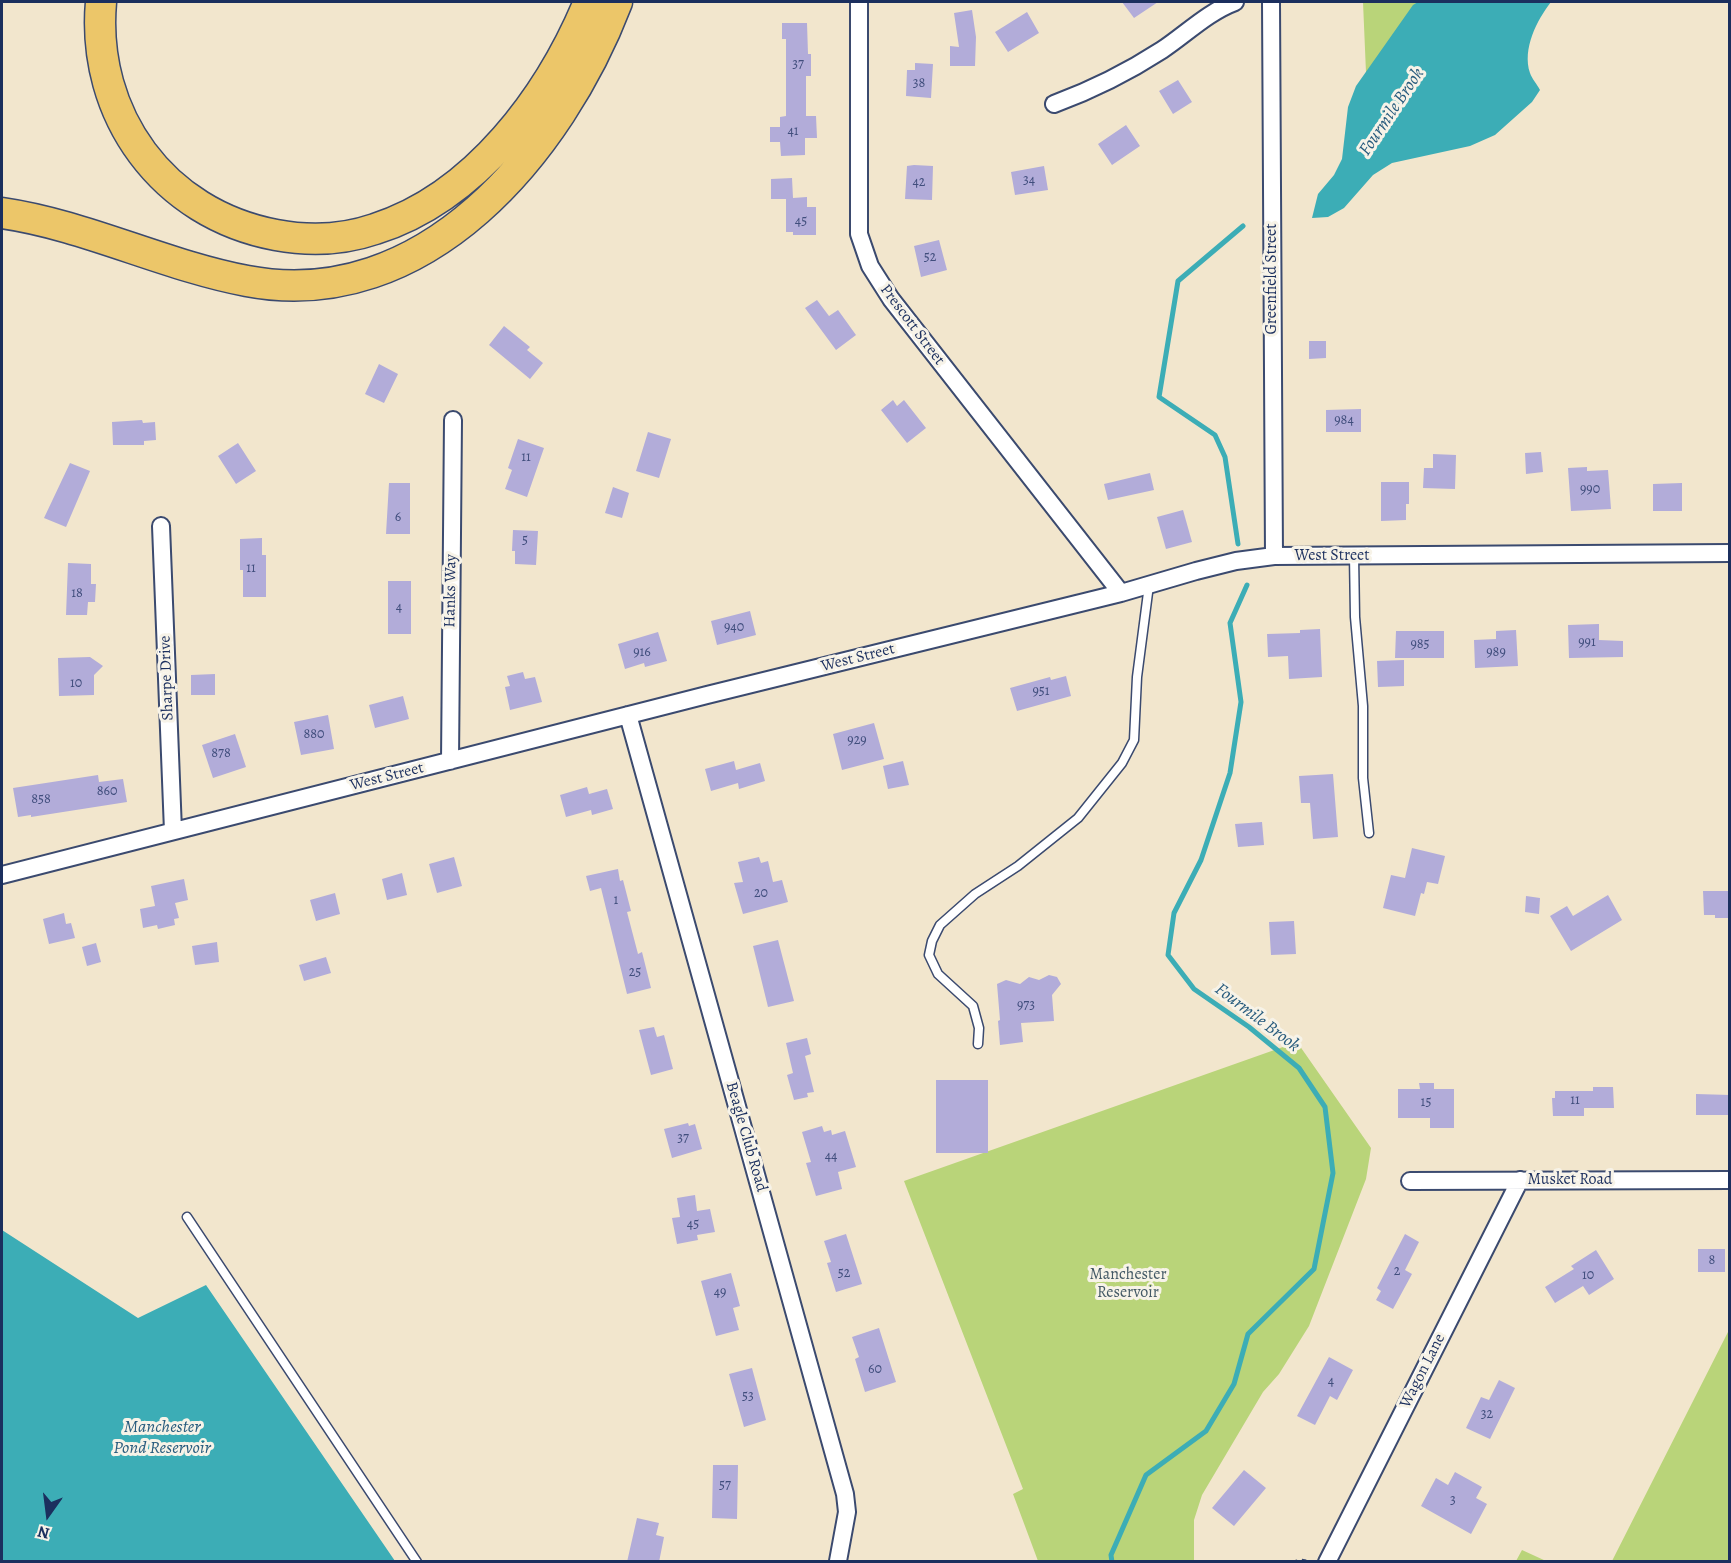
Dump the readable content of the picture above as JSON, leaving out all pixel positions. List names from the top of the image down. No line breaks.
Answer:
{"streets":{"street":["Greenfield Street","Prescott Street","West Street","Hanks Way","Sharpe Drive","Beagle Club Road","Musket Road","Wagon Lane"]},"crossings":[["Greenfield Street","West Street"],["Prescott Street","West Street"],["West Street","Hanks Way"],["West Street","Sharpe Drive"],["West Street","Beagle Club Road"],["Musket Road","Wagon Lane"]],"water":["Fourmile Brook","Manchester Pond Reservoir"],"parks":["Manchester Reservoir"],"house_numbers":["37","38","41","34","42","45","52","984","11","990","6","5","11","18","4","940","991","985","916","989","10","951","880","929","878","860","858","20","1","25","973","11","15","37","44","45","8","2","52","10","49","60","4","53","32","57","3"],"north":"bottom"}
